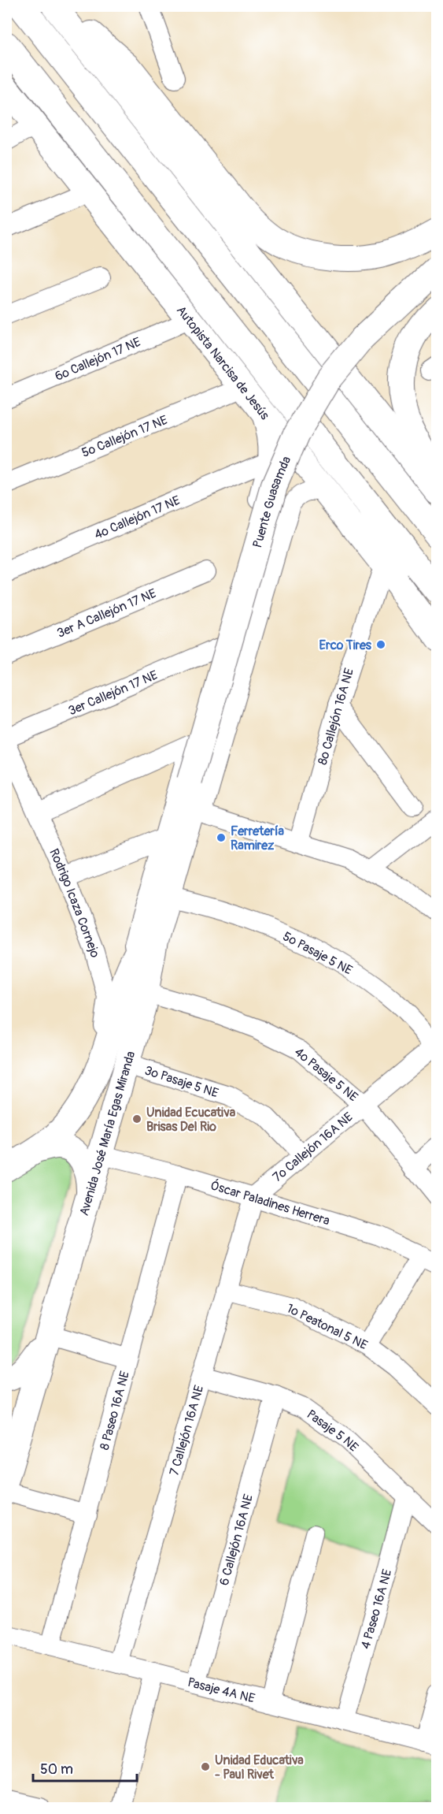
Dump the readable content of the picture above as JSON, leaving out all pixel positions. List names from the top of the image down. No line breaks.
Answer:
{"streets":{"highway":["Autopista Narcisa de Jesús"],"main road":["Puente Guasamda","Avenida José María Egas Miranda"],"street":["6º Callejón 17 NE","5º Callejón 17 NE","4º Callejón 17 NE","3er A Callejón 17 NE","3er Callejón 17 NE","8º Callejón 16A NE","Rodrigo Icaza Cornejo","5º Pasaje 5 NE","4º Pasaje 5 NE","3º Pasaje 5 NE","7º Callejón 16A NE","Óscar Paladines Herrera","1º Peatonal 5 NE","8 Paseo 16A NE","7 Callejón 16A NE","Pasaje 5 NE","6 Callejón 16A NE","4 Paseo 16A NE","Pasaje 4A NE"]},"crossings":[["6º Callejón 17 NE","Autopista Narcisa de Jesús"],["Autopista Narcisa de Jesús","5º Callejón 17 NE"],["Autopista Narcisa de Jesús","8º Callejón 16A NE"],["Puente Guasamda","Avenida José María Egas Miranda"],["Rodrigo Icaza Cornejo","Avenida José María Egas Miranda"],["5º Pasaje 5 NE","7º Callejón 16A NE"],["4º Pasaje 5 NE","Avenida José María Egas Miranda"],["4º Pasaje 5 NE","7º Callejón 16A NE"],["3º Pasaje 5 NE","Avenida José María Egas Miranda"],["3º Pasaje 5 NE","7º Callejón 16A NE"],["Avenida José María Egas Miranda","Óscar Paladines Herrera"],["7º Callejón 16A NE","Óscar Paladines Herrera"],["7º Callejón 16A NE","7 Callejón 16A NE"],["Óscar Paladines Herrera","8 Paseo 16A NE"],["Óscar Paladines Herrera","7 Callejón 16A NE"],["1º Peatonal 5 NE","7 Callejón 16A NE"],["8 Paseo 16A NE","Pasaje 4A NE"],["7 Callejón 16A NE","Pasaje 5 NE"],["7 Callejón 16A NE","Pasaje 4A NE"],["Pasaje 5 NE","6 Callejón 16A NE"],["Pasaje 5 NE","4 Paseo 16A NE"],["6 Callejón 16A NE","Pasaje 4A NE"],["4 Paseo 16A NE","Pasaje 4A NE"]],"places":["Erco Tires","Ferretería Ramirez","Unidad Ecucativa Brisas Del Rio","Unidad Educativa - Paul Rivet"],"scale_bar":"50 m"}
